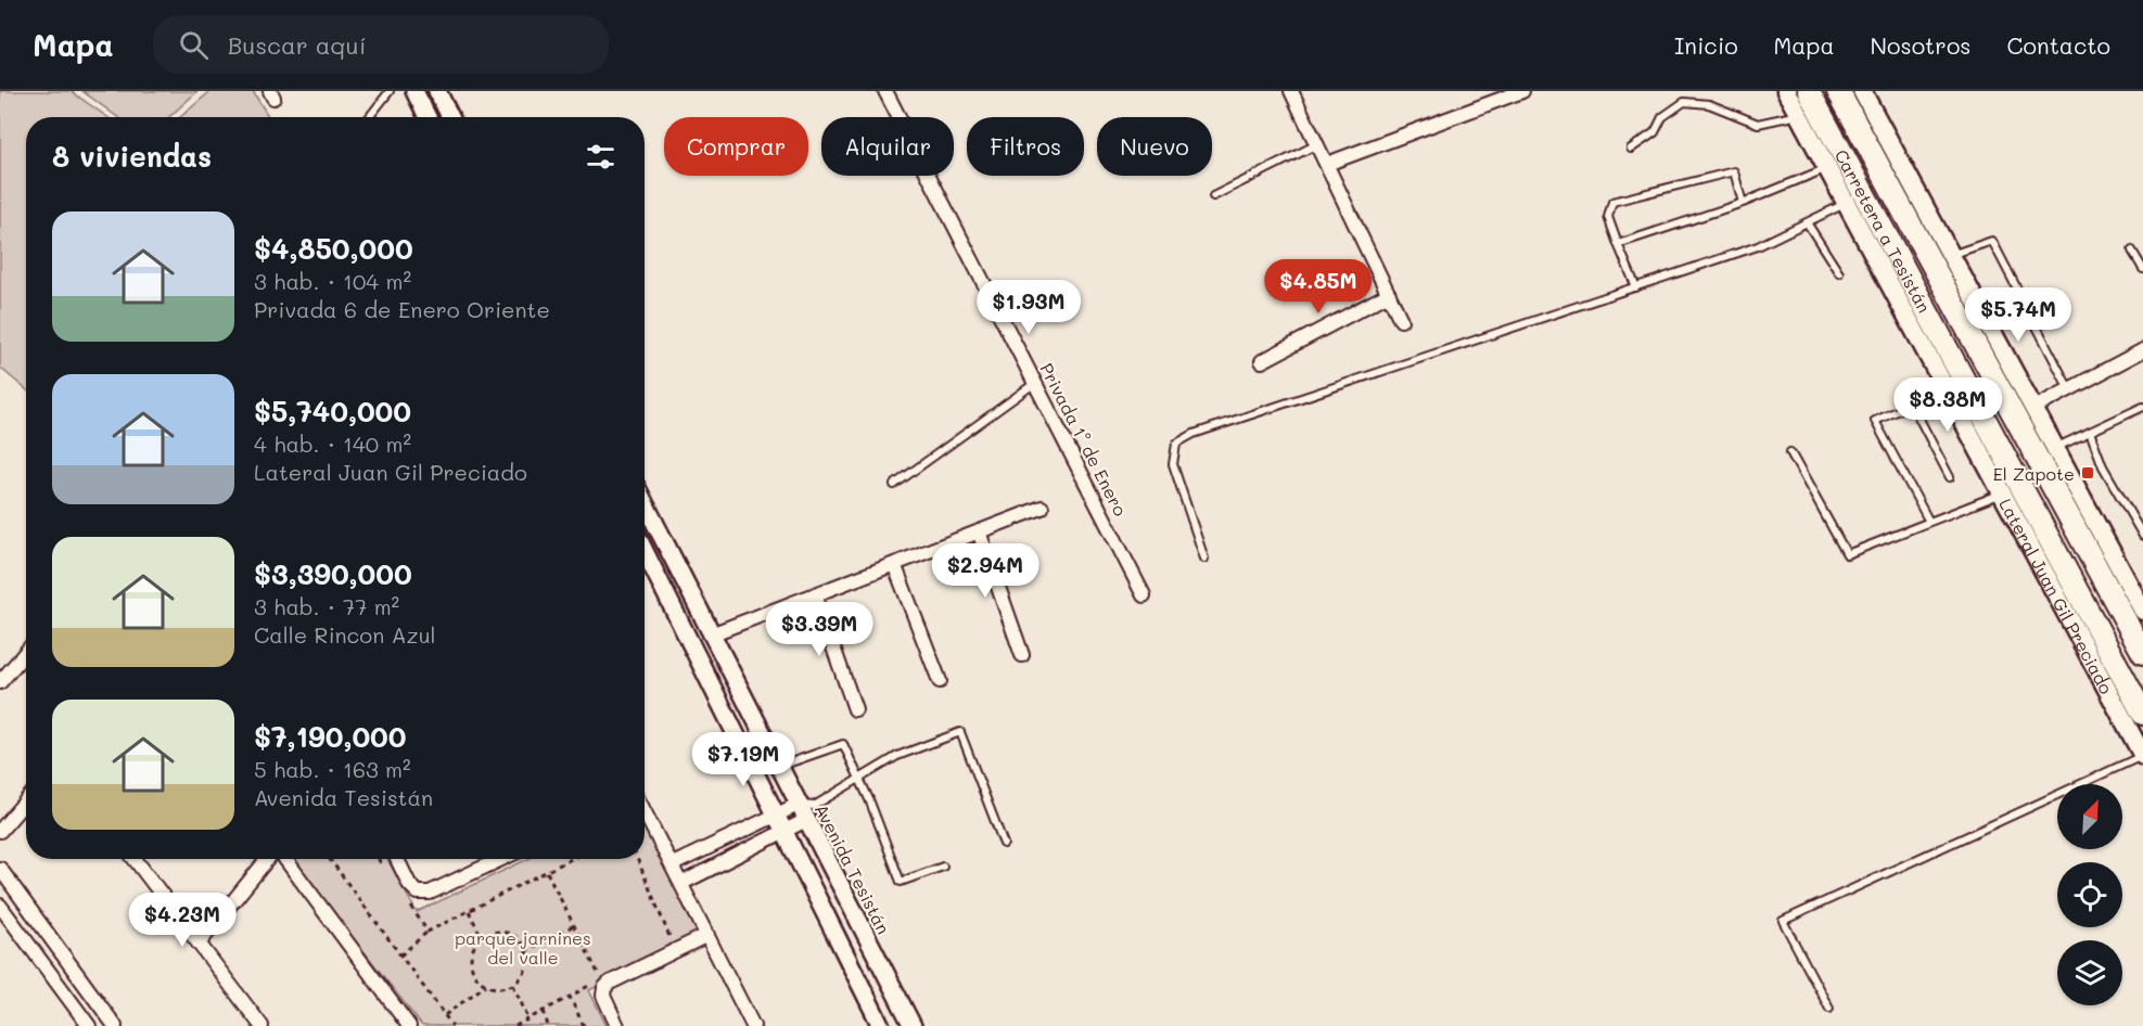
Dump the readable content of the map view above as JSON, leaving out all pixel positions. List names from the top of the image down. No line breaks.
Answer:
{"streets":{"main road":["Carretera a Tesistán","Lateral Juan Gil Preciado"],"street":["Privada 1° de Enero","Avenida Tesistán"]},"crossings":[["Carretera a Tesistán","Lateral Juan Gil Preciado"]],"parks":["parque jarnines del valle"],"places":{"transit":["El Zapote"]},"north":"top right","page":{"header":"Mapa","search":"Buscar aquí","nav":["Inicio","Mapa","Nosotros","Contacto"],"chip":["Comprar","Alquilar","Filtros","Nuevo"],"heading":"8 viviendas","list":[{"name":"$4,850,000","note":"3 hab. · 104 m² · Privada 6 de Enero Oriente"},{"name":"$5,740,000","note":"4 hab. · 140 m² · Lateral Juan Gil Preciado"},{"name":"$3,390,000","note":"3 hab. · 77 m² · Calle Rincon Azul"},{"name":"$7,190,000","note":"5 hab. · 163 m² · Avenida Tesistán"}],"price":["$4.85M","$1.93M","$5.74M","$8.38M","$2.94M","$3.39M","$7.19M","$4.23M"]}}
